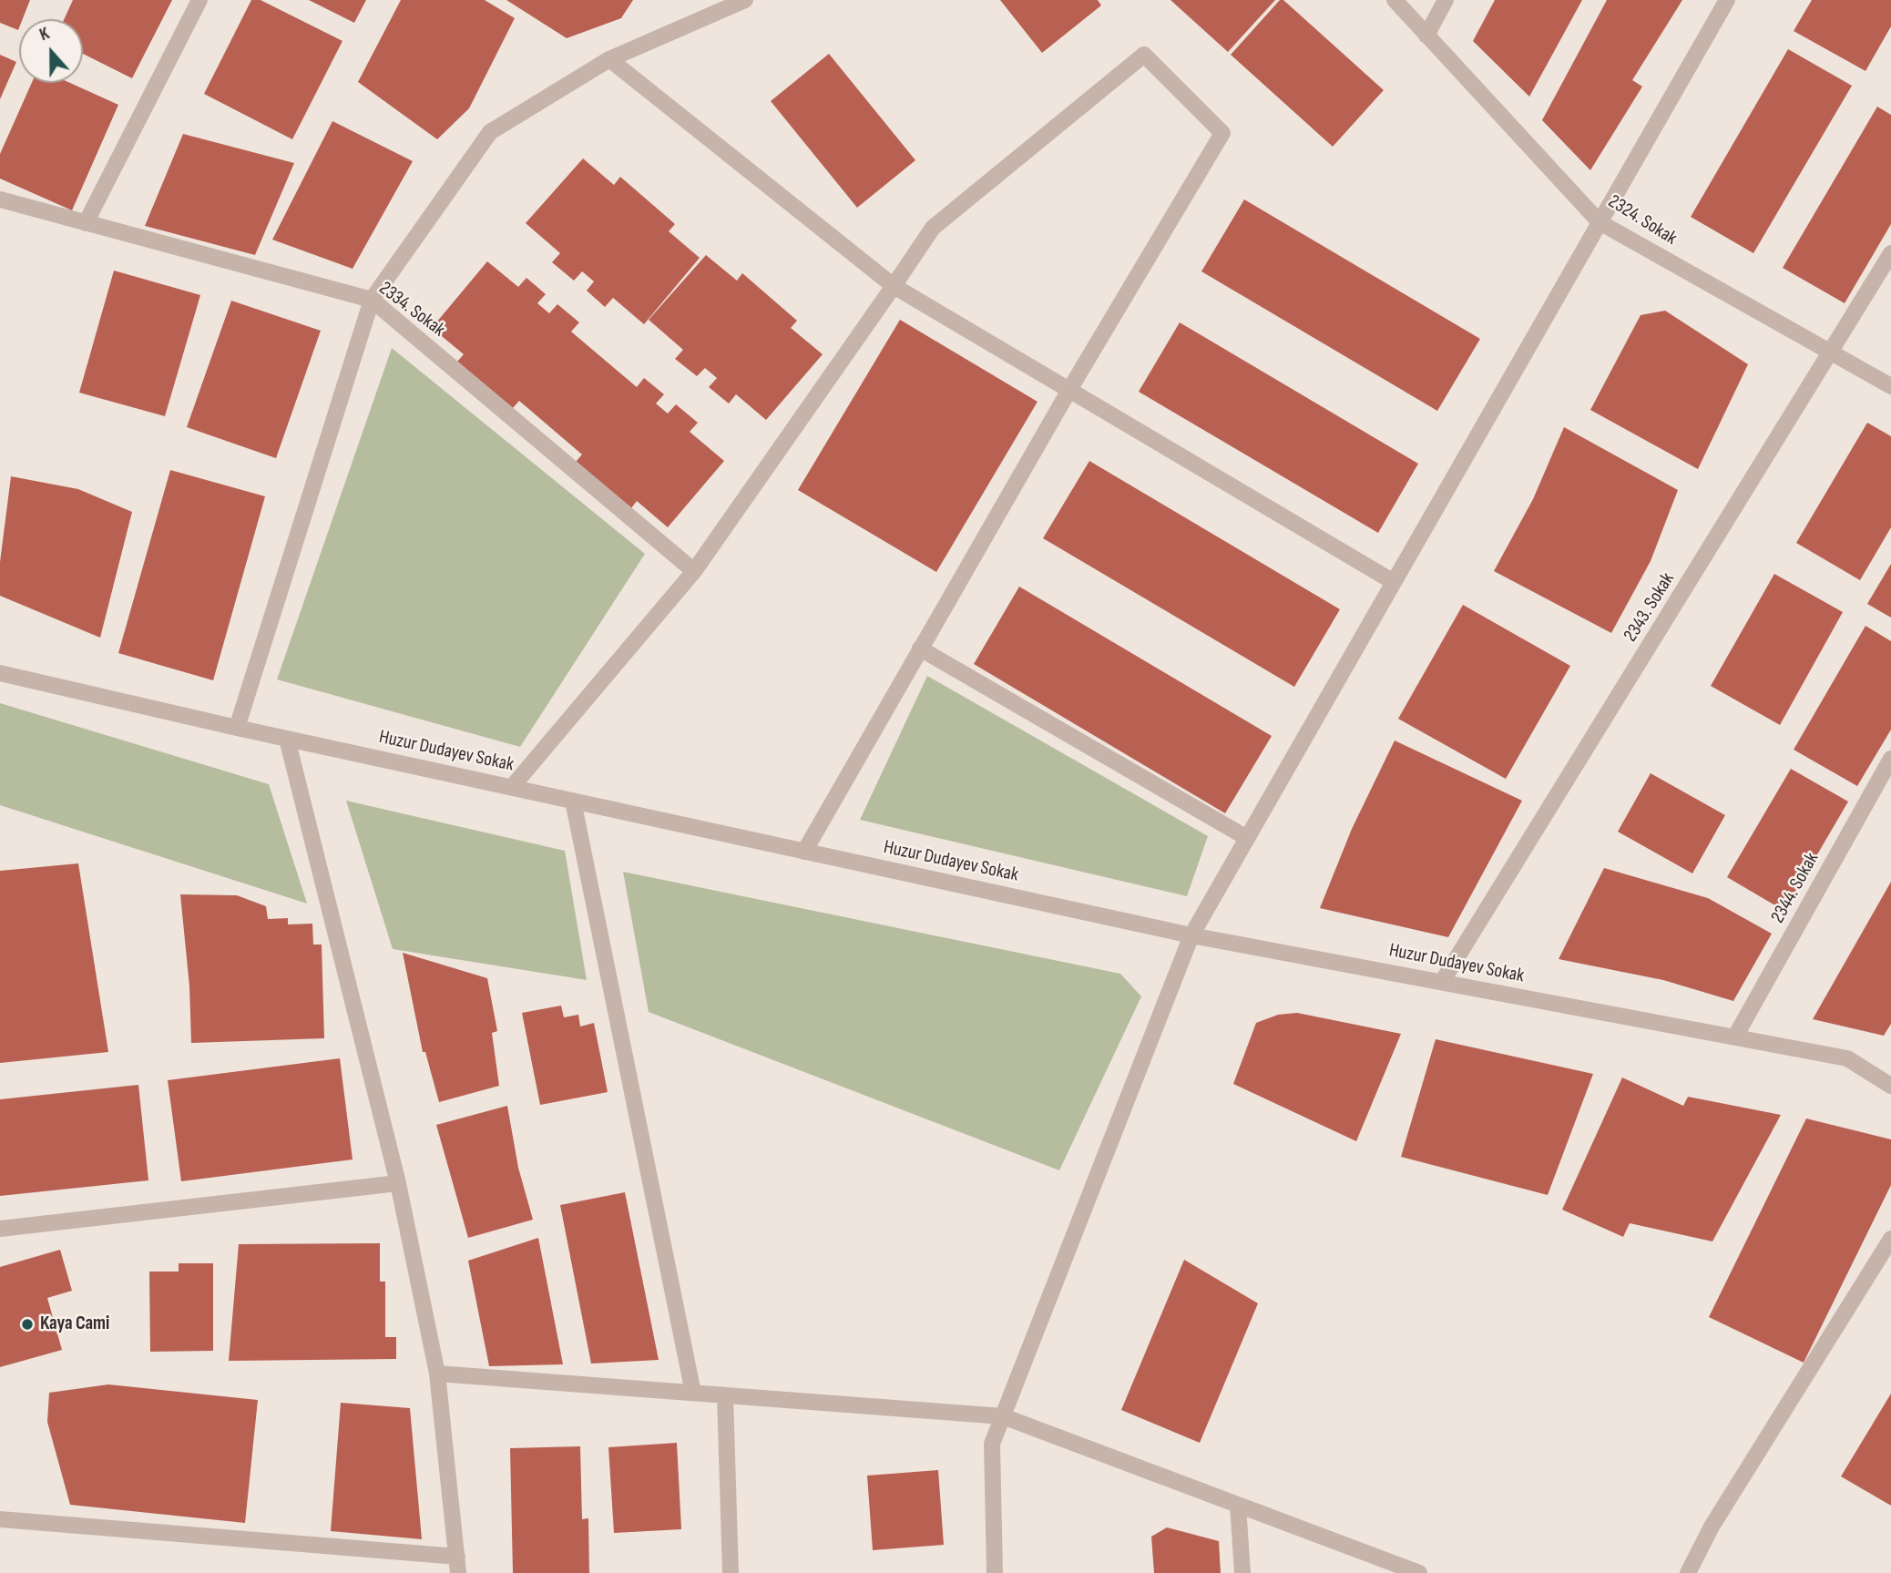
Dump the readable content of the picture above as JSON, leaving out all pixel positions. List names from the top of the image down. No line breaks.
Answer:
{"streets":{"street":["2324. Sokak","2334. Sokak","2343. Sokak","Huzur Dudayev Sokak","2344. Sokak"]},"crossings":[["2324. Sokak","2343. Sokak"],["2343. Sokak","Huzur Dudayev Sokak"],["Huzur Dudayev Sokak","2344. Sokak"]],"places":["Kaya Cami"],"north":"top"}
